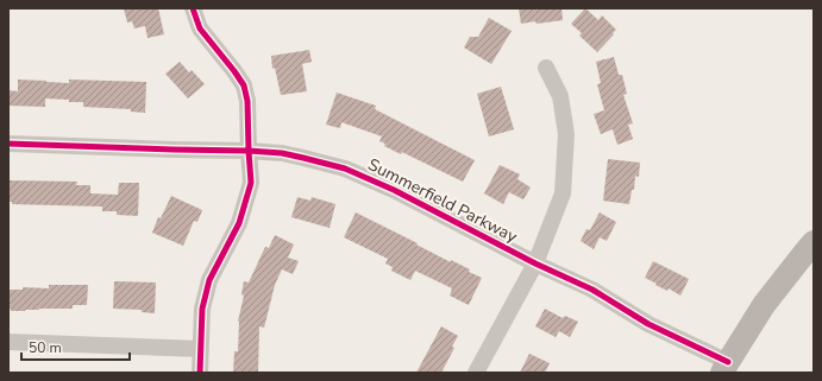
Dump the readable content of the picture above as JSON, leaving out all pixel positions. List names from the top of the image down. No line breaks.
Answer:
{"streets":{"street":["Summerfield Parkway"]},"scale_bar":"50 m"}
